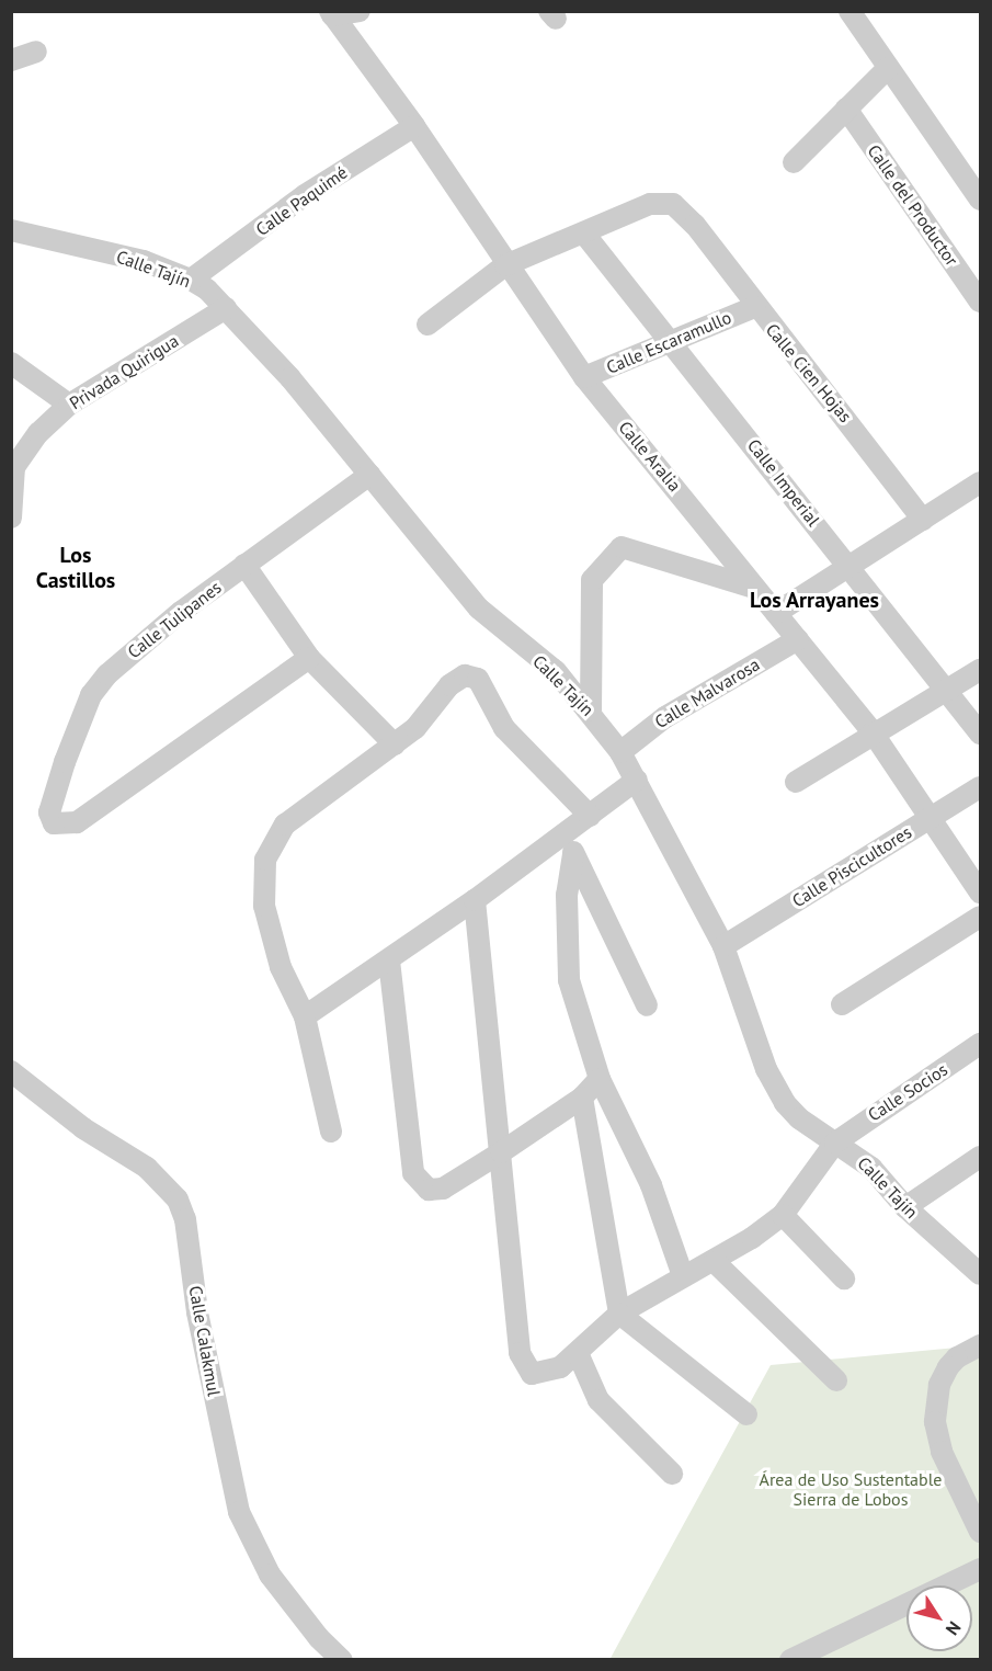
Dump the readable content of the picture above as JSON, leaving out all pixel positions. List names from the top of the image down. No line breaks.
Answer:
{"streets":{"street":["Calle Paquimé","Calle del Productor","Calle Tajín","Calle Escaramullo","Privada Quirigua","Calle Cien Hojas","Calle Aralia","Calle Imperial","Calle Tulipanes","Calle Malvarosa","Calle Piscicultores","Calle Socios","Calle Calakmul"]},"crossings":[["Calle Paquimé","Calle Tajín"],["Calle Paquimé","Calle Aralia"],["Calle Tajín","Privada Quirigua"],["Calle Tajín","Calle Tulipanes"],["Calle Tajín","Calle Malvarosa"],["Calle Tajín","Calle Piscicultores"],["Calle Tajín","Calle Socios"],["Calle Escaramullo","Calle Cien Hojas"],["Calle Escaramullo","Calle Aralia"],["Calle Escaramullo","Calle Imperial"],["Calle Cien Hojas","Calle Aralia"],["Calle Cien Hojas","Calle Imperial"],["Calle Aralia","Calle Malvarosa"],["Calle Aralia","Calle Piscicultores"]],"districts":["Los Castillos","Los Arrayanes"],"parks":["Área de Uso Sustentable Sierra de Lobos"],"north":"bottom right"}
